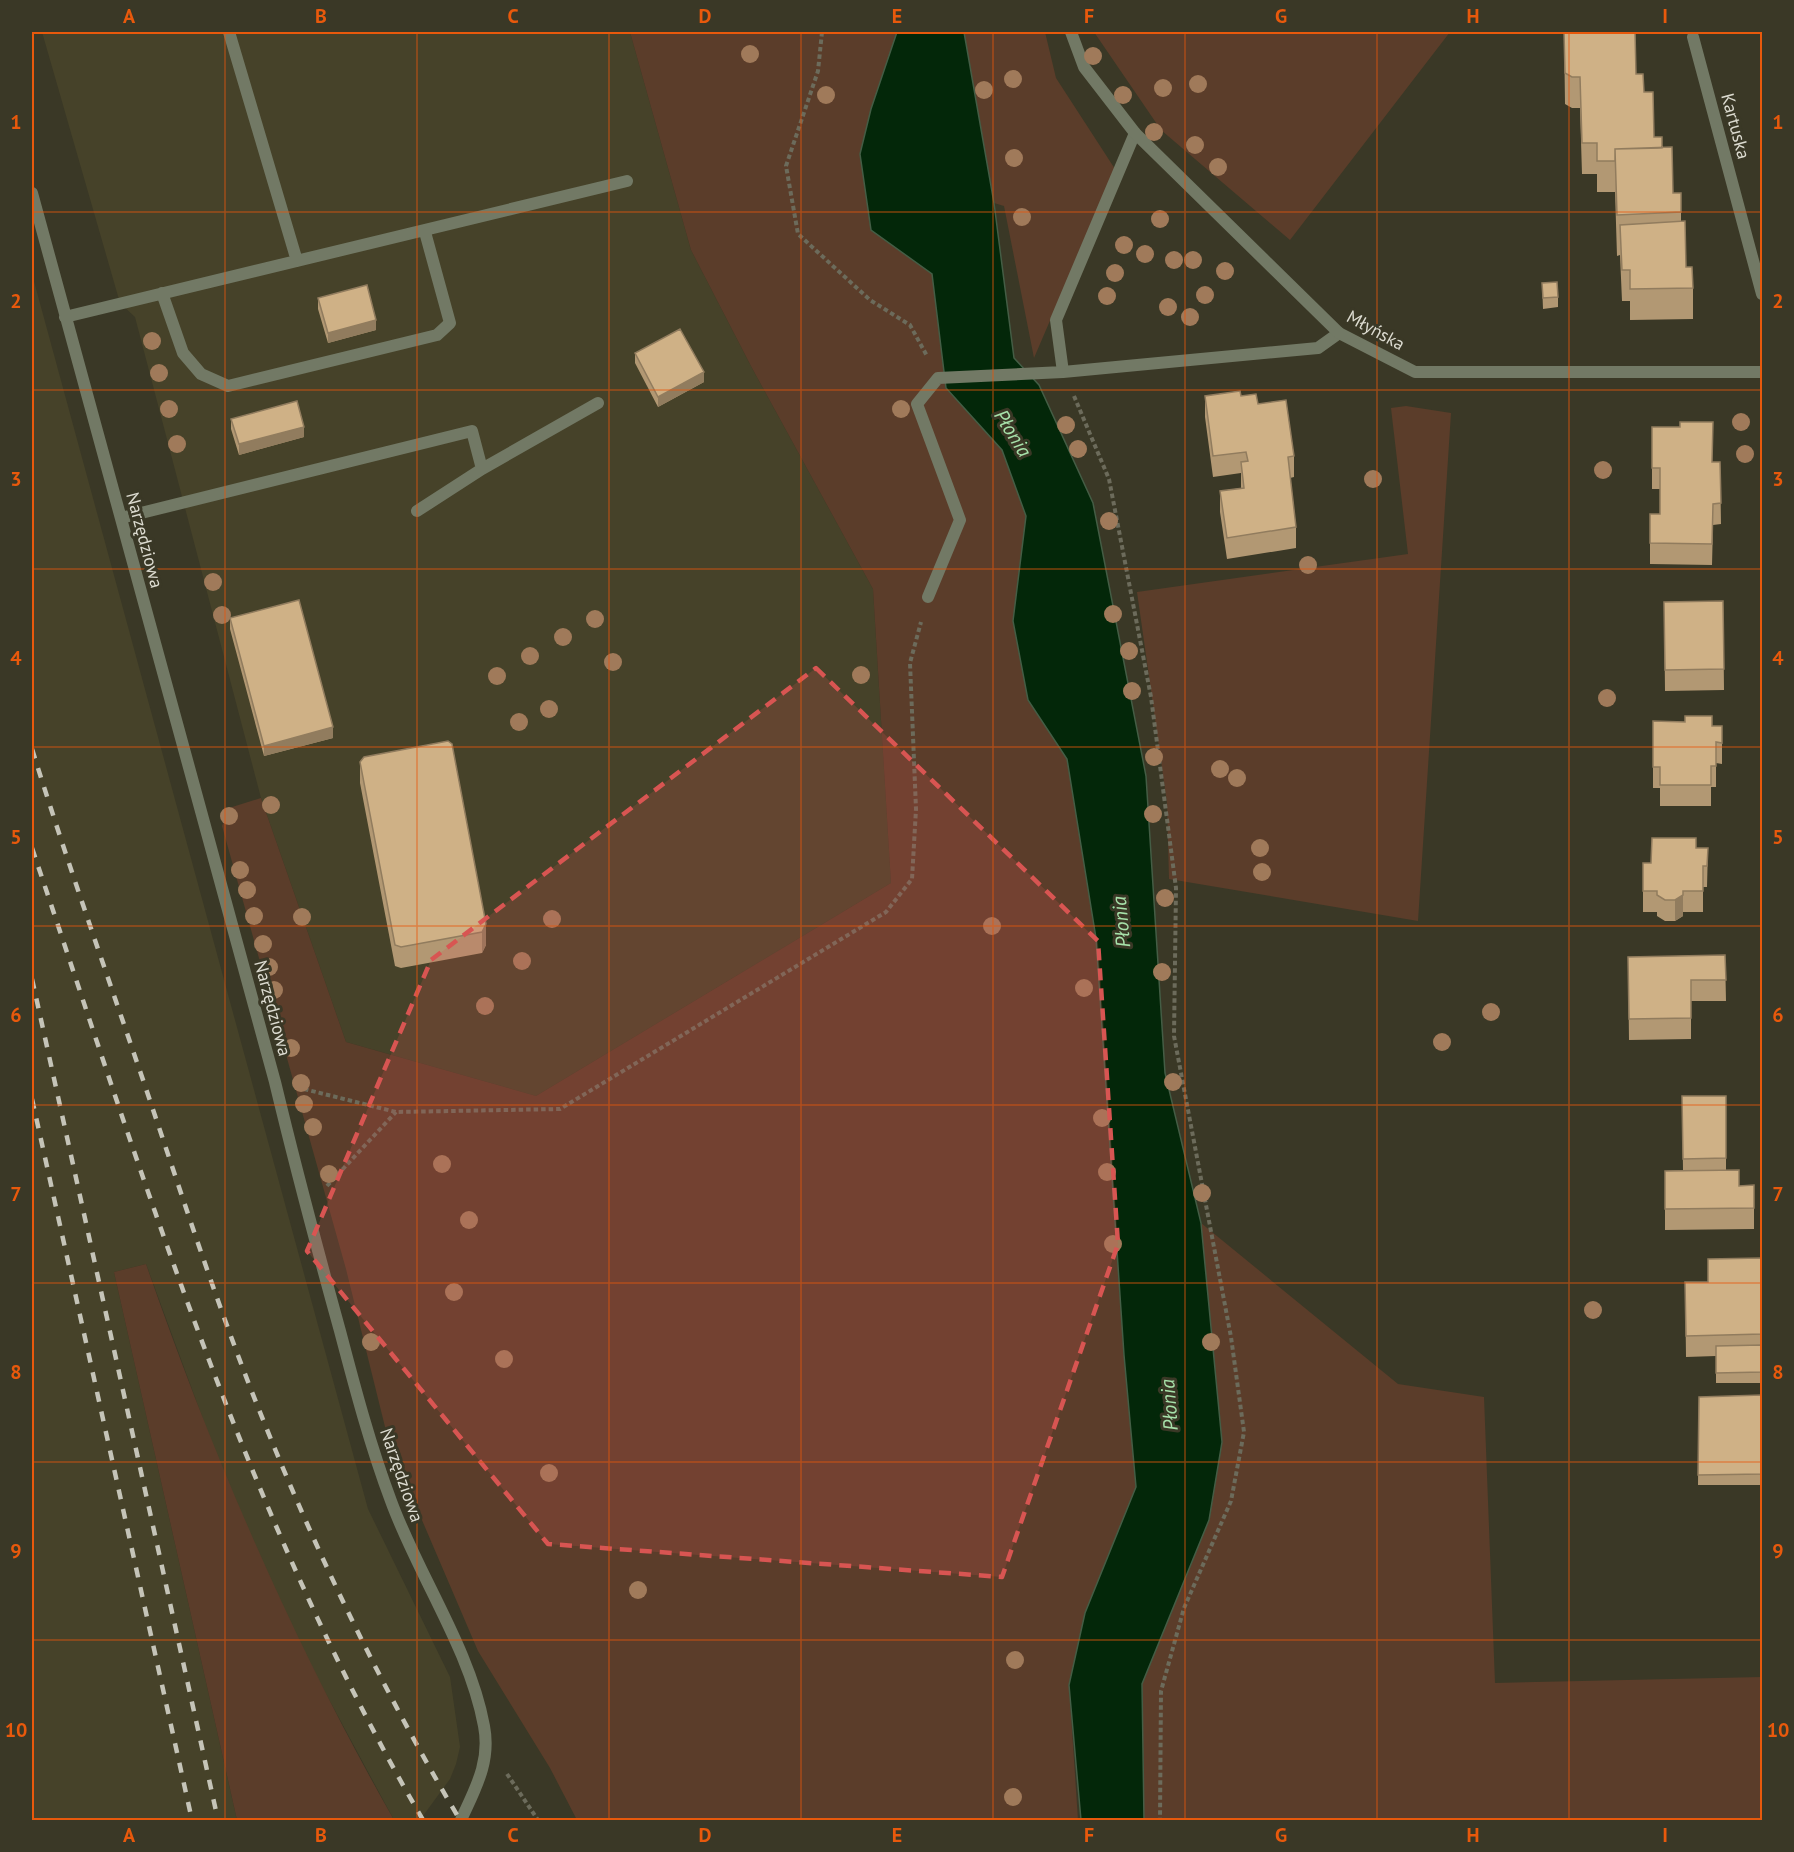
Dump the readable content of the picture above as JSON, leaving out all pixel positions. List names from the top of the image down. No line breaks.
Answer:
{"streets":{"street":["Kartuska","Młyńska","Narzędziowa"]},"water":["Płonia"],"grid":{"columns":["A","B","C","D","E","F","G","H","I"],"rows":["1","2","3","4","5","6","7","8","9","10"]}}
